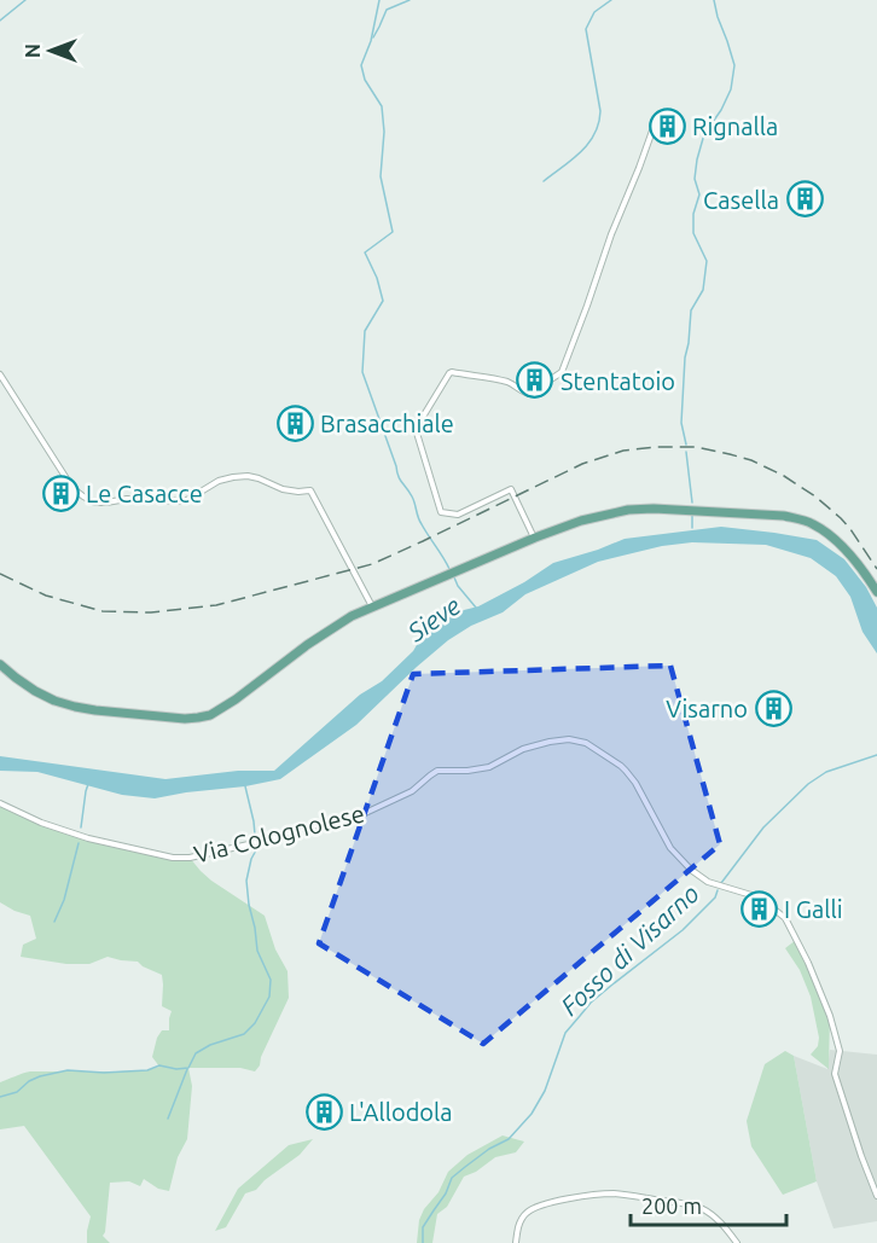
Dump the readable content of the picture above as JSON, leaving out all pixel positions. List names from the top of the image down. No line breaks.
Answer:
{"streets":{"street":["Via Colognolese"]},"water":["Sieve","Fosso di Visarno"],"places":{"building":["Rignalla","Casella","Stentatoio","Brasacchiale","Le Casacce","Visarno","I Galli","L'Allodola"]},"scale_bar":"200 m","north":"left"}
